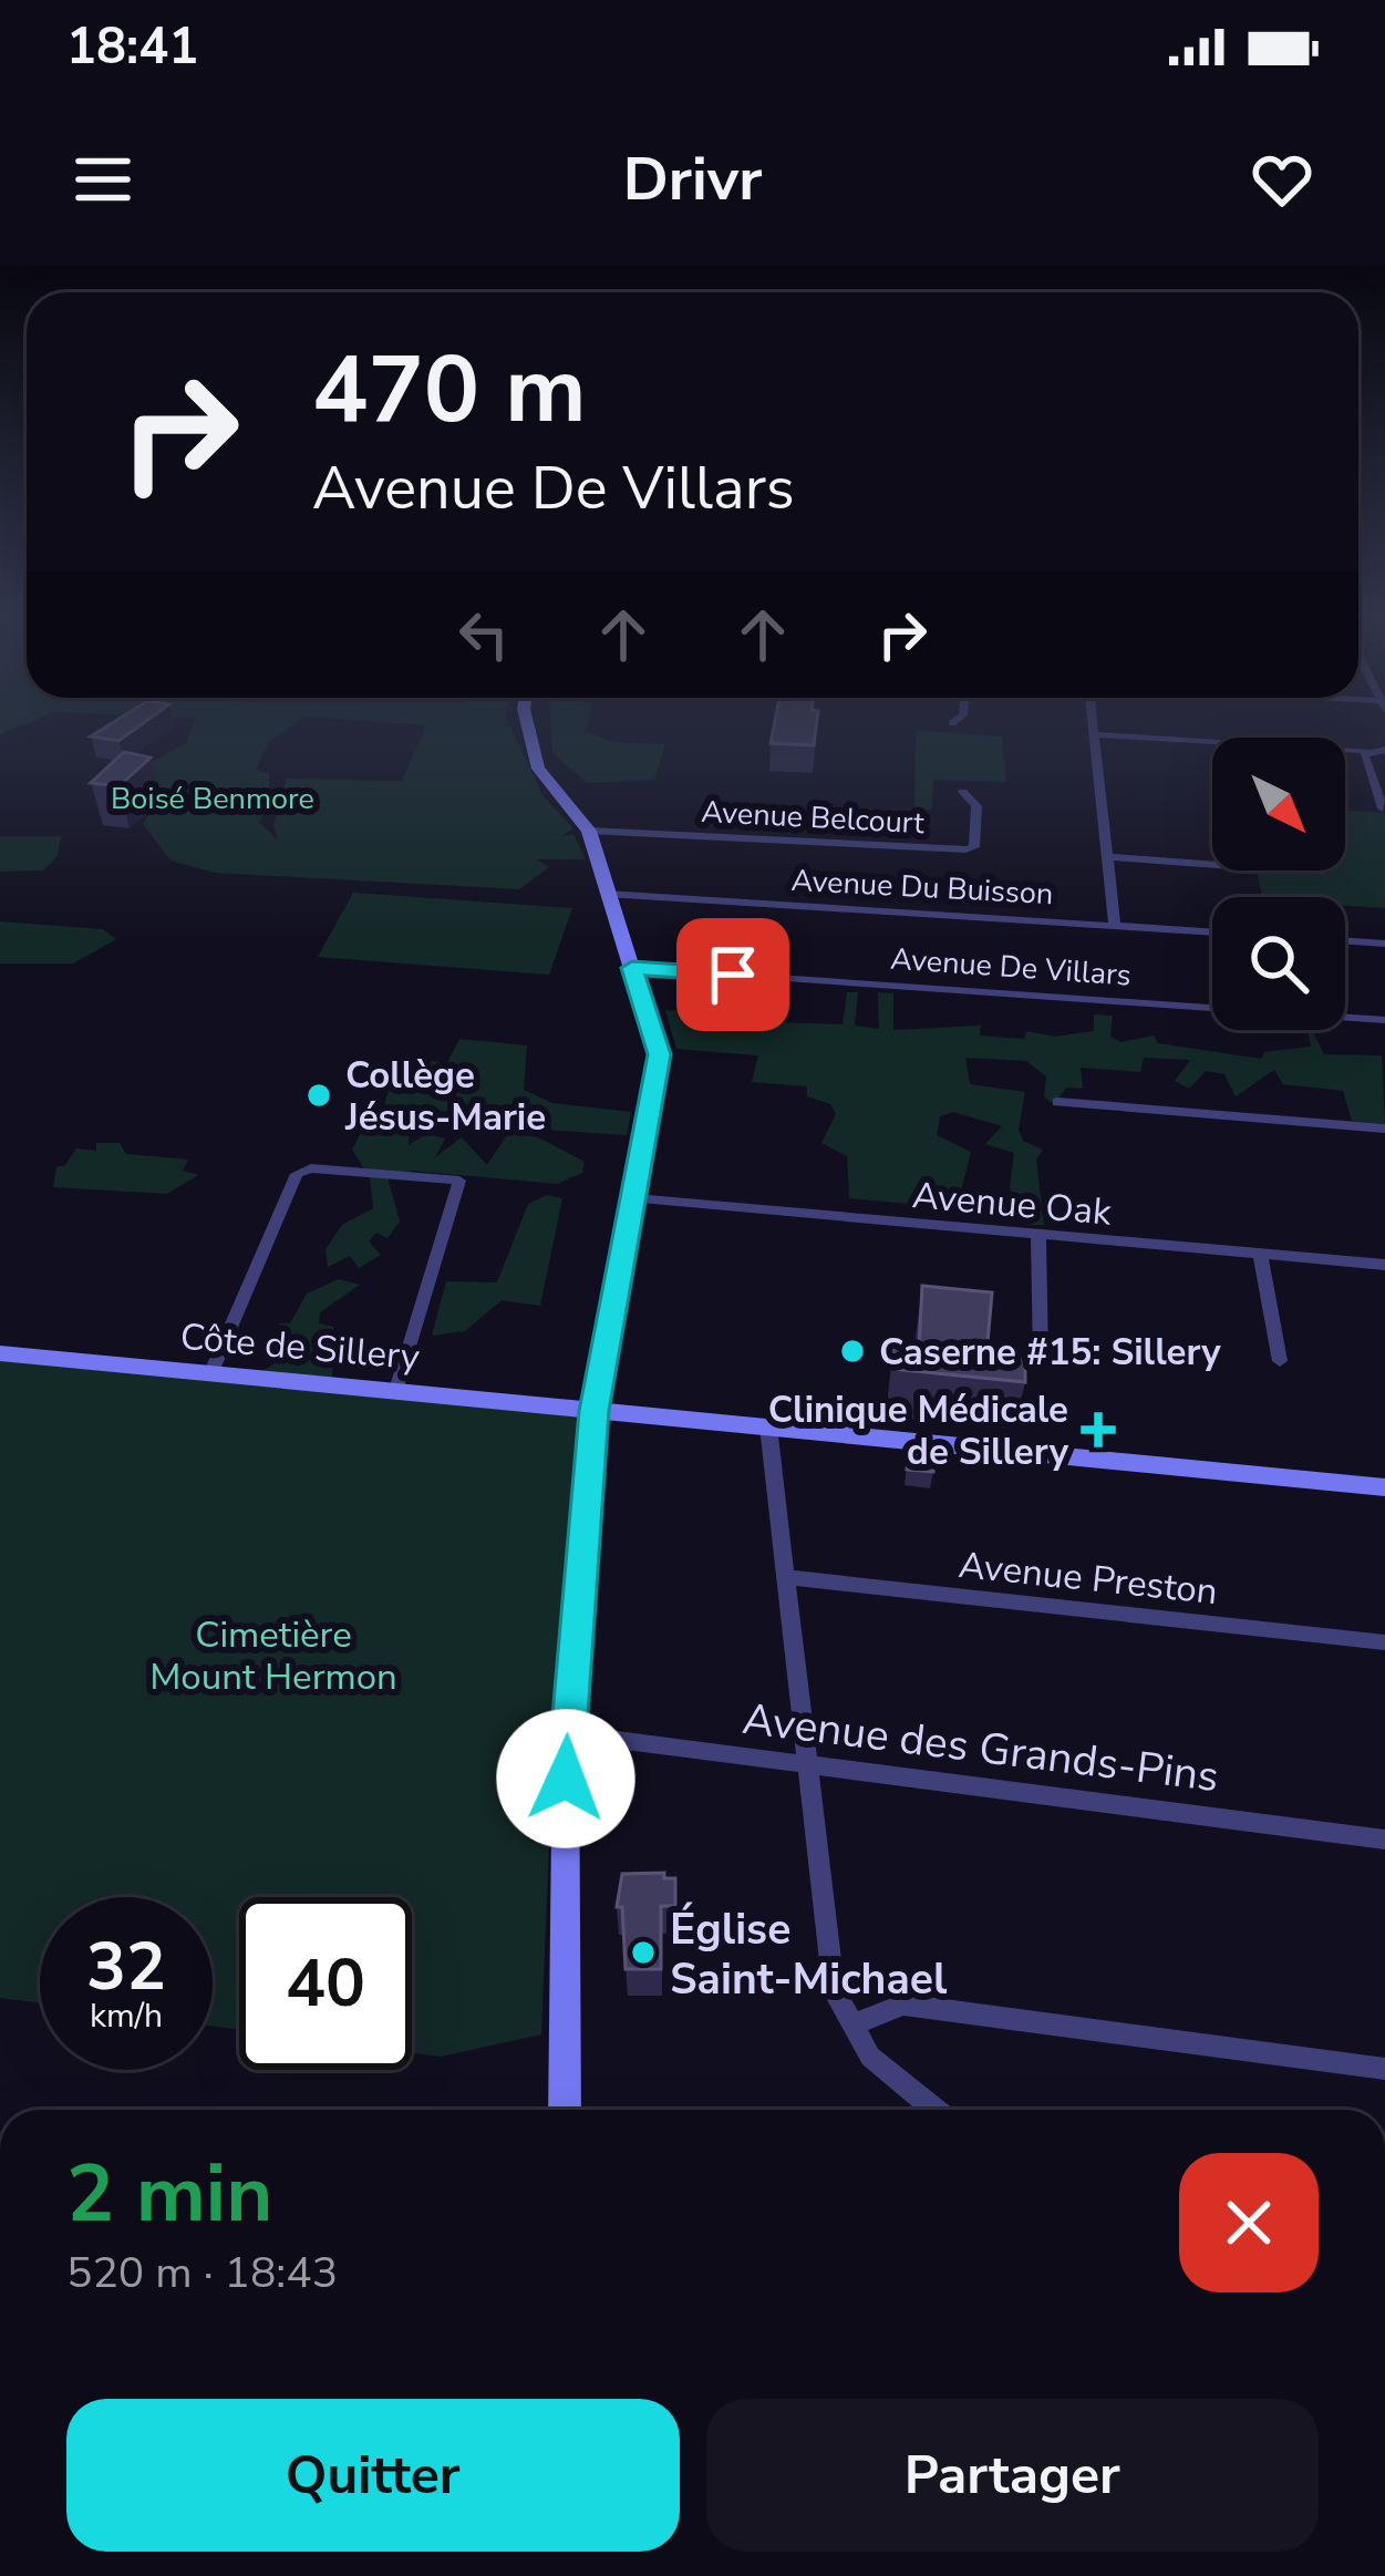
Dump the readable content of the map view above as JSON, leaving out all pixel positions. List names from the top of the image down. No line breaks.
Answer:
{"streets":{"street":["Avenue Belcourt","Avenue Du Buisson","Avenue De Villars","Avenue Oak","Côte de Sillery","Avenue Preston","Avenue des Grands-Pins"]},"parks":["Boisé Benmore","Cimetière Mount Hermon"],"places":{"other":["Collège Jésus-Marie","Caserne #15: Sillery","Église Saint-Michael"],"health":["Clinique Médicale de Sillery"]},"north":"bottom right","page":{"status":"18:41","header":"Drivr","turn":["470 m","Avenue De Villars"],"speed":"32 km/h","limit":"40","heading":["2 min","520 m · 18:43"],"buttons":["Quitter","Partager"]}}
